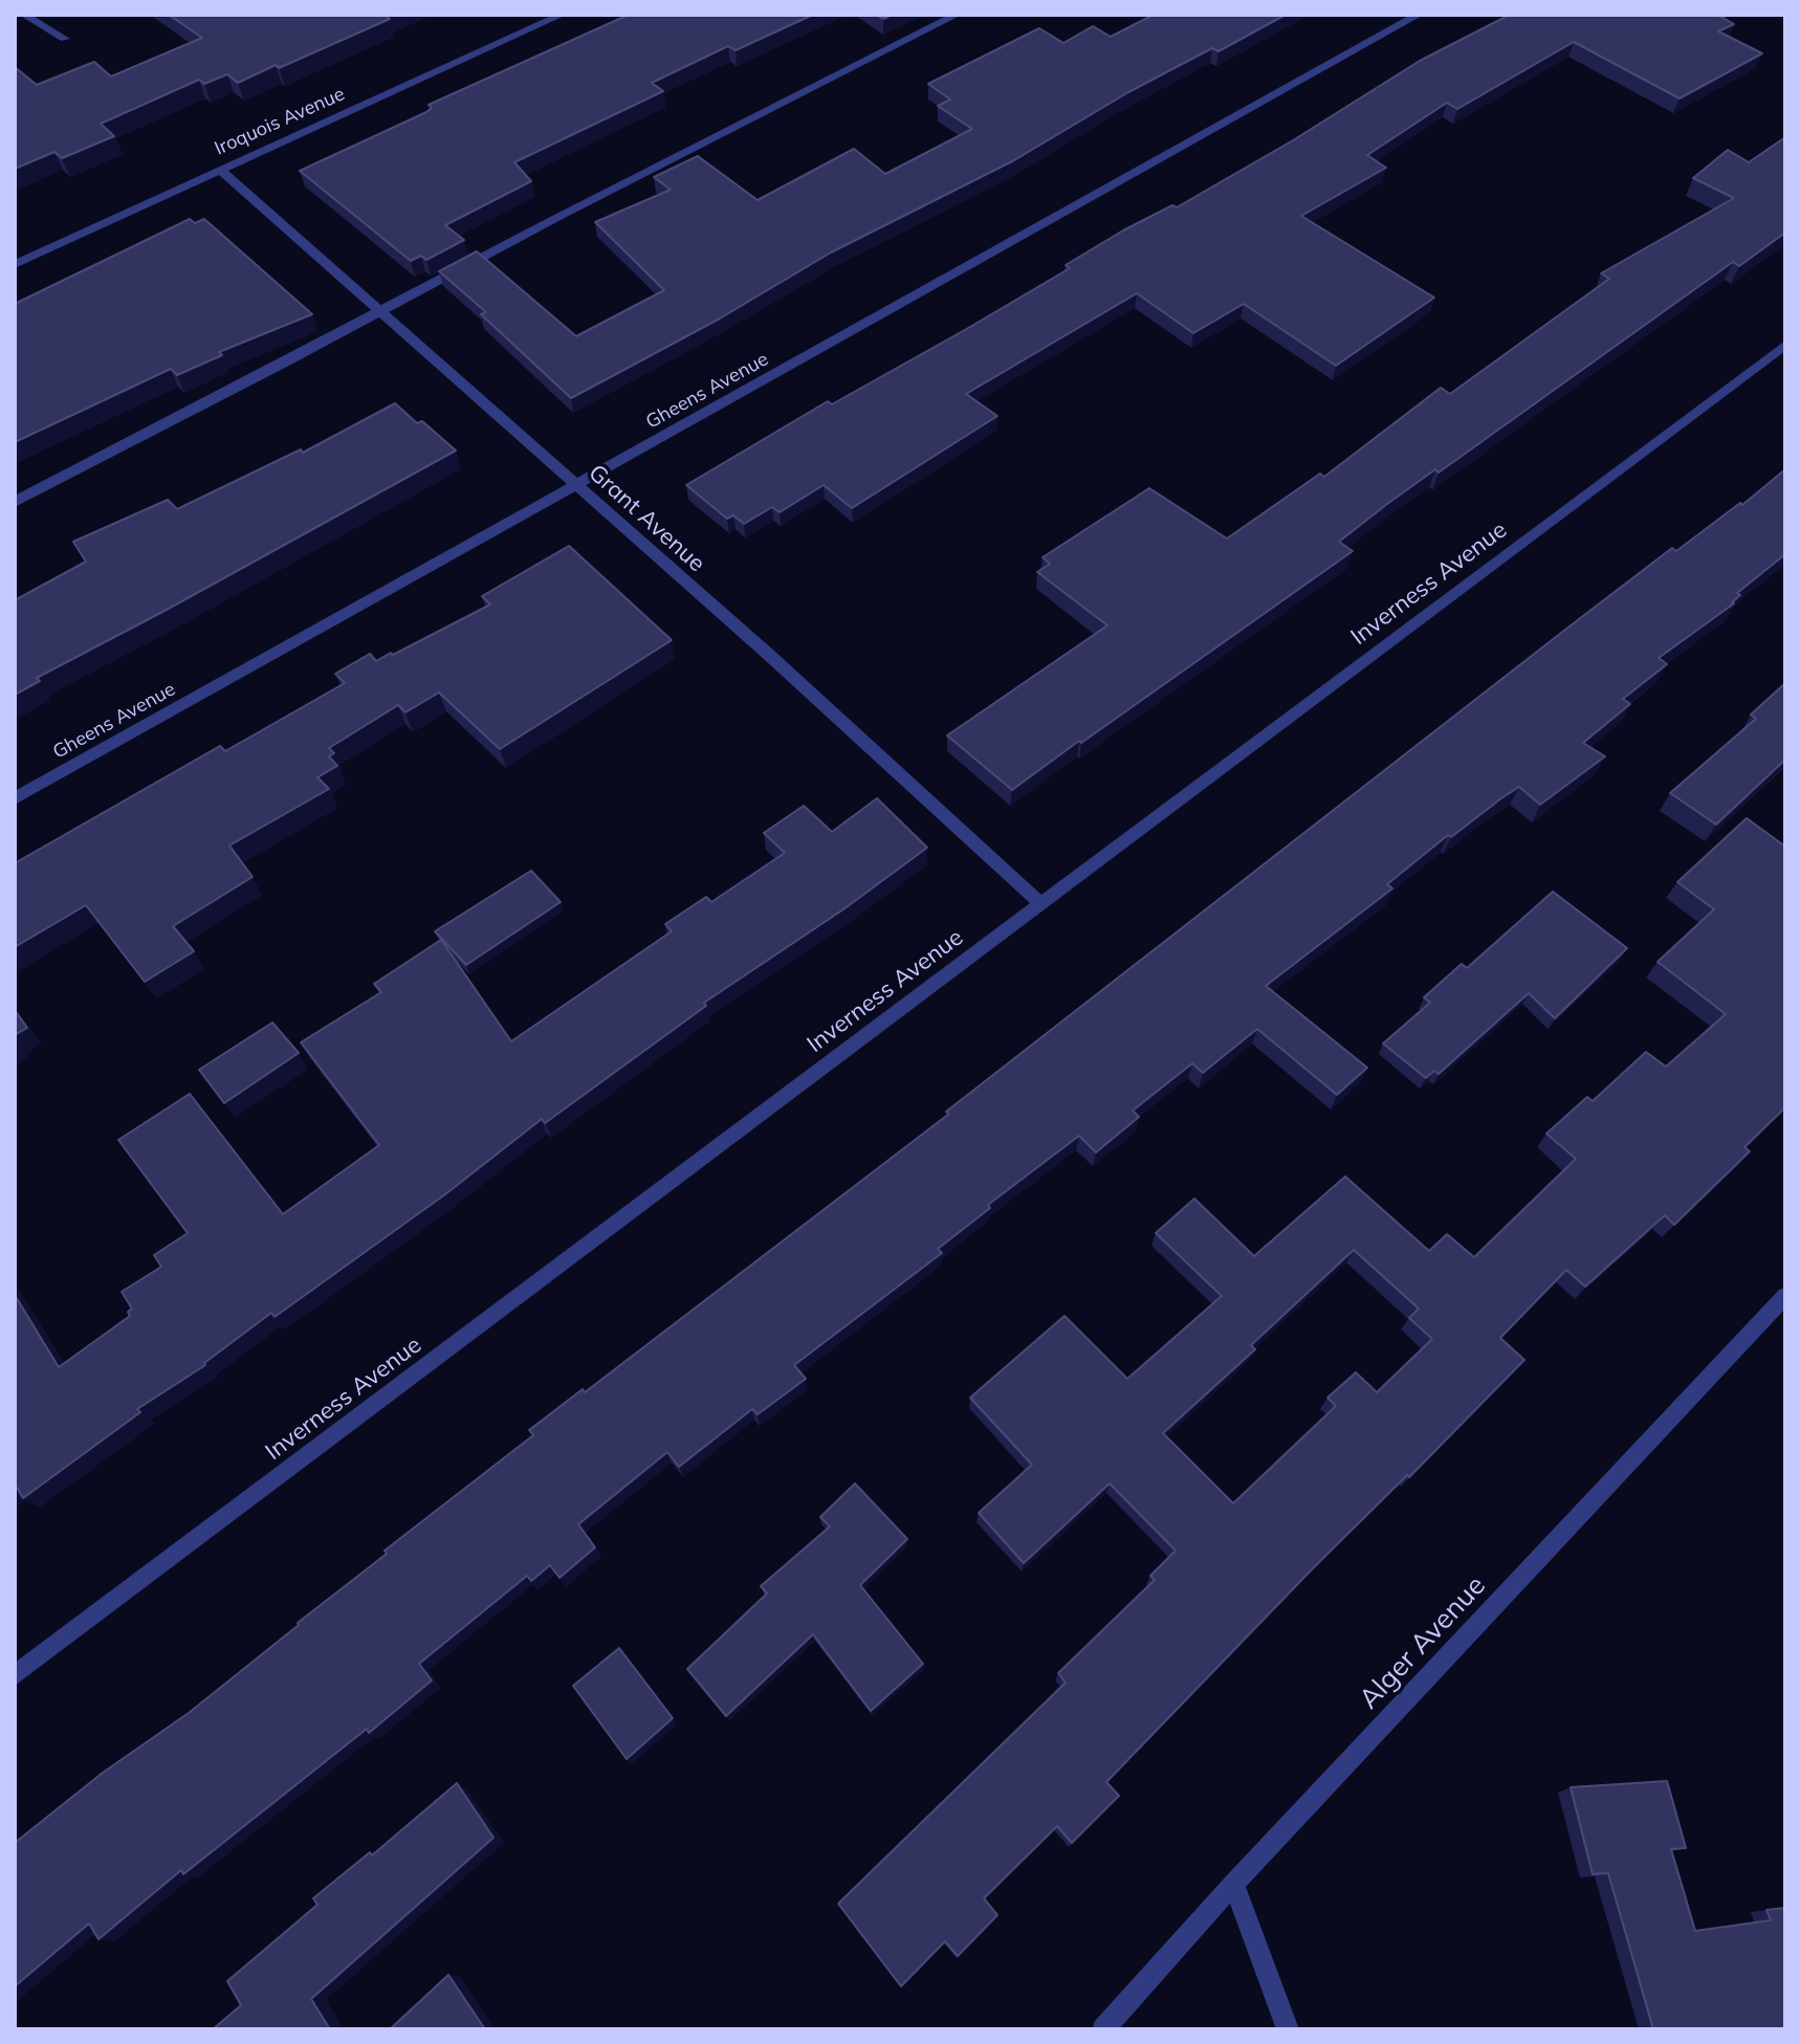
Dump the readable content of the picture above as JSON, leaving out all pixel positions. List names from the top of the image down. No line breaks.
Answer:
{"streets":{"street":["Iroquois Avenue","Gheens Avenue","Grant Avenue","Inverness Avenue","Alger Avenue"]},"crossings":[["Iroquois Avenue","Grant Avenue"],["Gheens Avenue","Grant Avenue"],["Grant Avenue","Inverness Avenue"]]}
